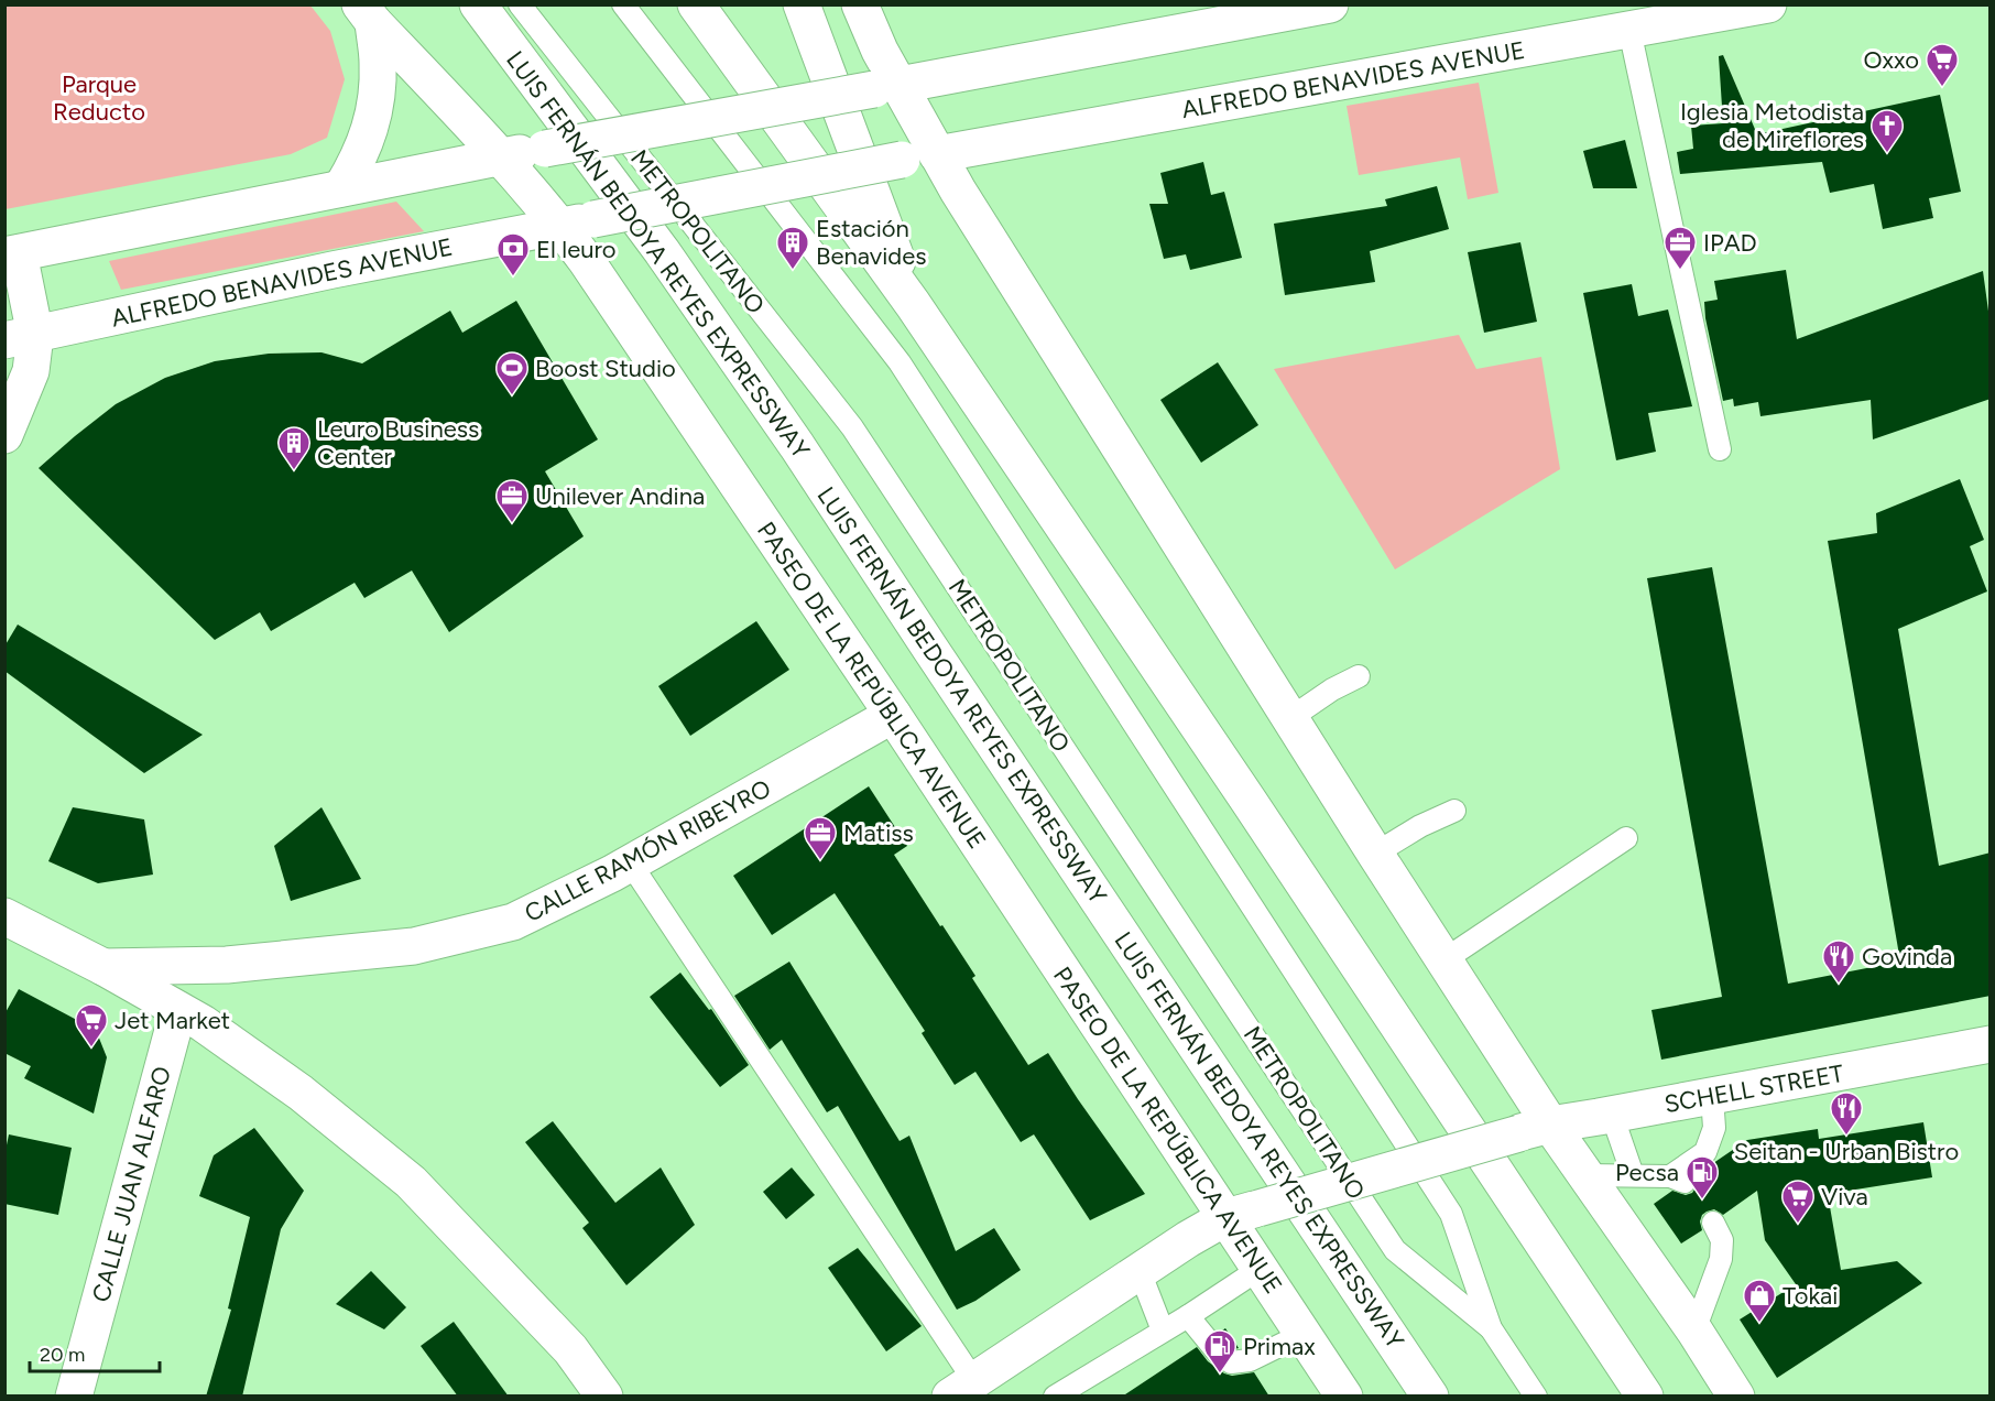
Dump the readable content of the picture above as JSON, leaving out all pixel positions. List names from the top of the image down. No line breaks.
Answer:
{"streets":{"main road":["ALFREDO BENAVIDES AVENUE","LUIS FERNÁN BEDOYA REYES EXPRESSWAY","PASEO DE LA REPÚBLICA AVENUE","CALLE RAMÓN RIBEYRO","SCHELL STREET","CALLE JUAN ALFARO"],"lane":["METROPOLITANO"]},"crossings":[["ALFREDO BENAVIDES AVENUE","PASEO DE LA REPÚBLICA AVENUE"],["PASEO DE LA REPÚBLICA AVENUE","CALLE RAMÓN RIBEYRO"],["PASEO DE LA REPÚBLICA AVENUE","SCHELL STREET"]],"parks":["Parque Reducto"],"places":{"supermarket":["Oxxo","Jet Market","Viva"],"church":["Iglesia Metodista de Mireflores"],"building":["Estación Benavides","Leuro Business Center"],"office":["IPAD","Unilever Andina","Matiss"],"bank":["El leuro"],"sports":["Boost Studio"],"restaurant":["Govinda","Seitan - Urban Bistro"],"fuel station":["Pecsa","Primax"],"shop":["Tokai"]},"scale_bar":"20 m"}
